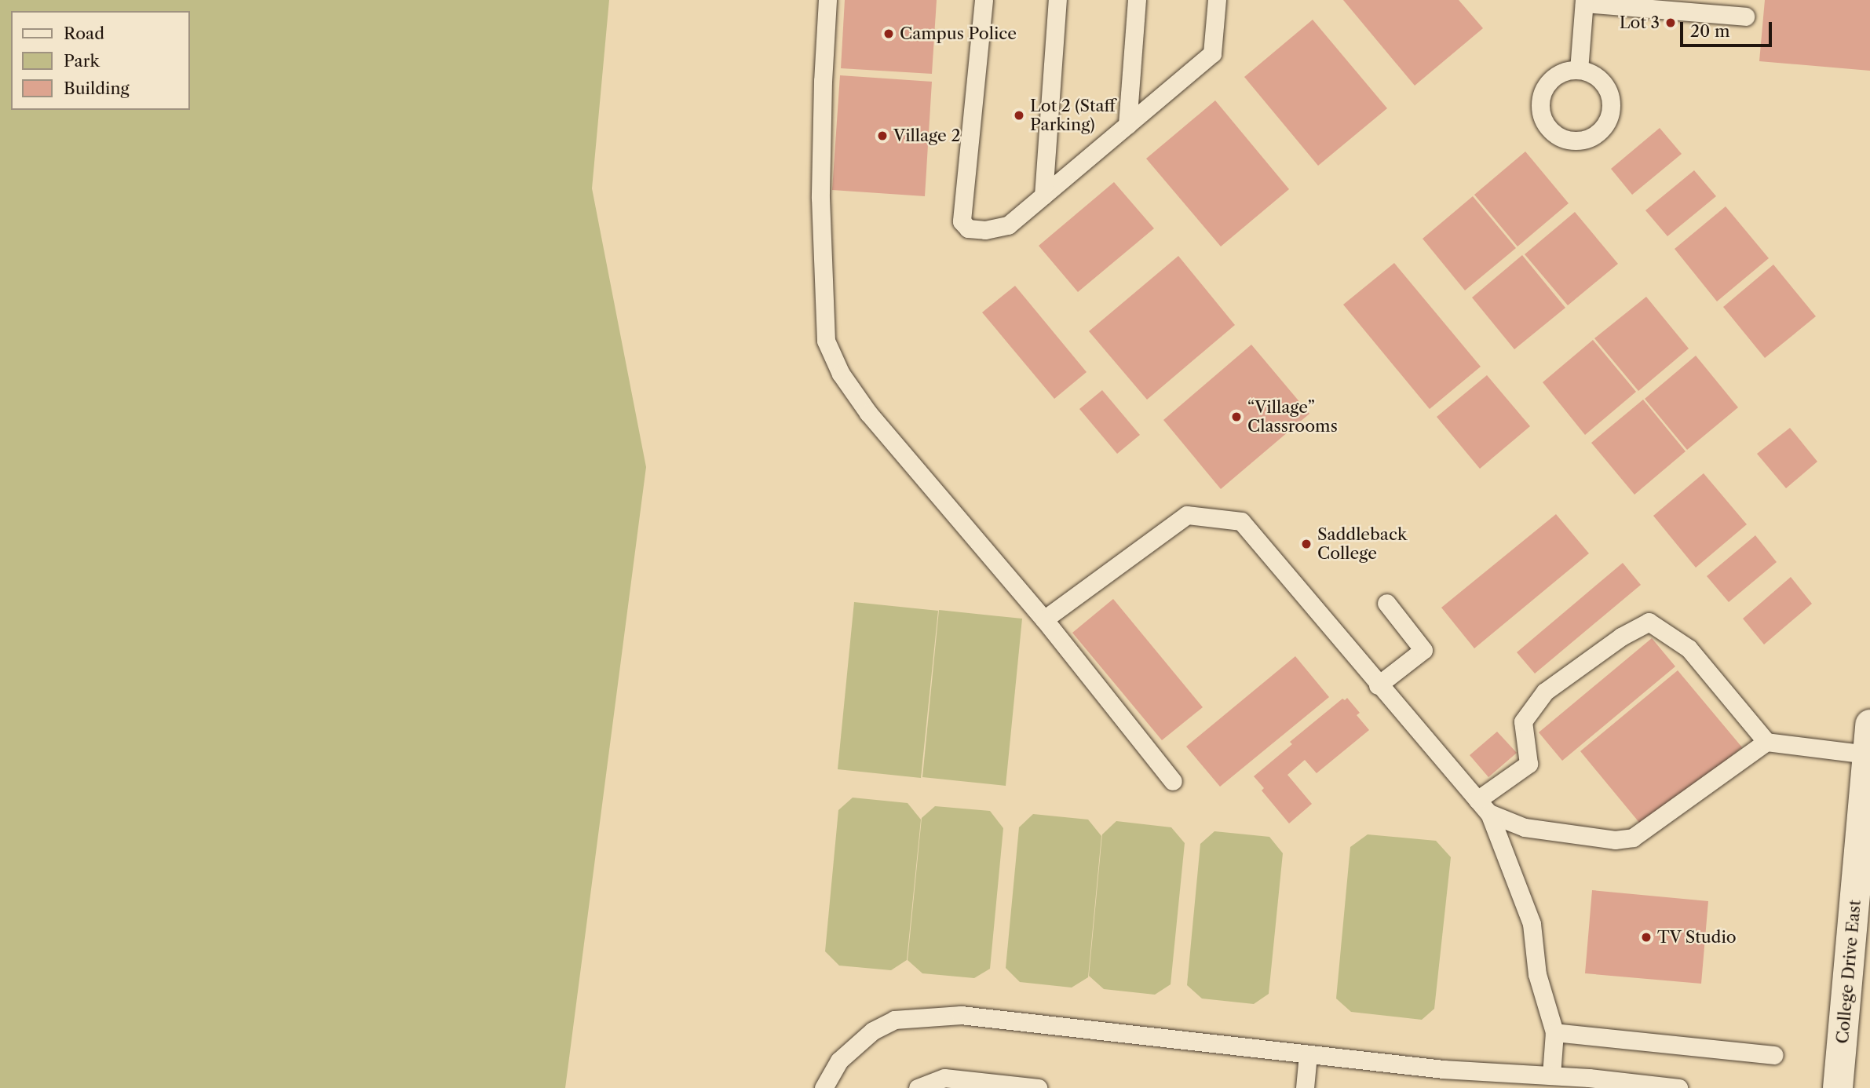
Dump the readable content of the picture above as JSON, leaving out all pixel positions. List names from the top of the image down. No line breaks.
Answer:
{"streets":{"street":["College Drive East"]},"places":["Lot 3","Campus Police","Lot 2 (Staff Parking)","Village 2","“Village” Classrooms","Saddleback College","TV Studio"],"legend":["Road","Park","Building"],"scale_bar":"20 m"}
